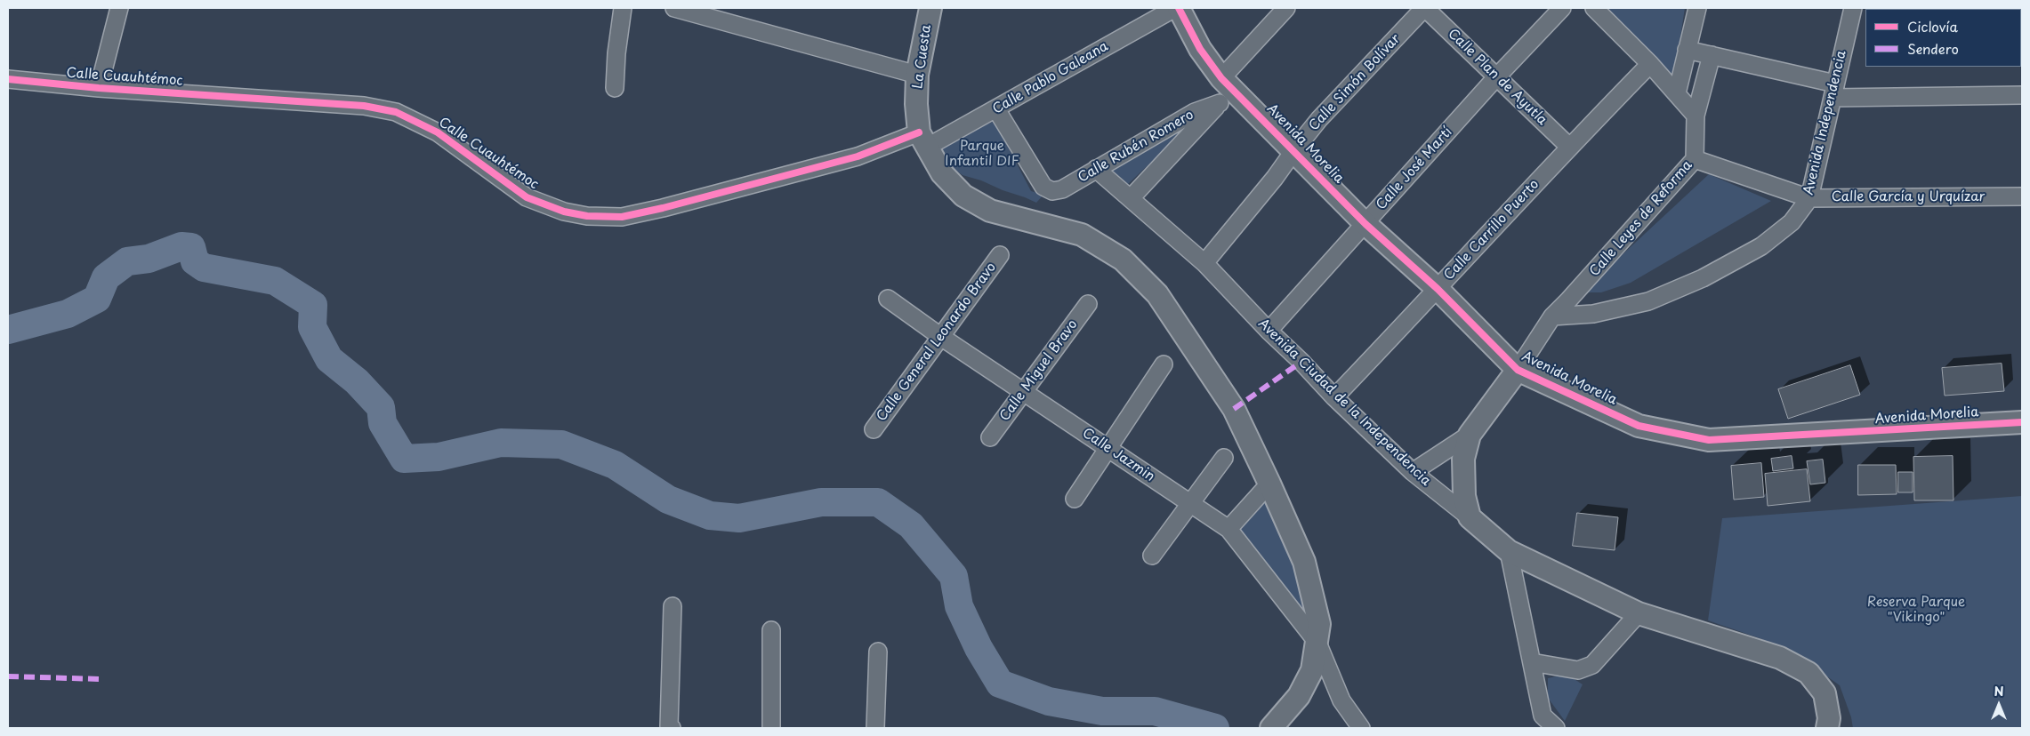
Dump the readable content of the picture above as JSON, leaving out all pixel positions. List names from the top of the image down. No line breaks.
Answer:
{"streets":{"street":["La Cuesta","Calle Cuauhtémoc","Calle Plan de Ayutla","Calle Pablo Galeana","Calle Simón Bolívar","Avenida Independencia","Avenida Morelia","Calle Rubén Romero","Calle José Martí","Calle García y Urquízar","Calle Leyes de Reforma","Calle Carrillo Puerto","Calle General Leonardo Bravo","Calle Miguel Bravo","Avenida Ciudad de la Independencia","Calle Jazmin"]},"crossings":[["La Cuesta","Calle Cuauhtémoc"],["La Cuesta","Calle Pablo Galeana"],["Calle Cuauhtémoc","Calle Pablo Galeana"],["Calle Plan de Ayutla","Calle Simón Bolívar"],["Calle Plan de Ayutla","Calle José Martí"],["Calle Plan de Ayutla","Calle Carrillo Puerto"],["Calle Pablo Galeana","Calle Rubén Romero"],["Calle Simón Bolívar","Avenida Morelia"],["Calle Simón Bolívar","Avenida Ciudad de la Independencia"],["Avenida Independencia","Calle García y Urquízar"],["Avenida Independencia","Calle Leyes de Reforma"],["Avenida Morelia","Calle Rubén Romero"],["Avenida Morelia","Calle José Martí"],["Avenida Morelia","Calle Carrillo Puerto"],["Calle Rubén Romero","Avenida Ciudad de la Independencia"],["Calle José Martí","Avenida Ciudad de la Independencia"],["Calle García y Urquízar","Calle Leyes de Reforma"],["Calle Carrillo Puerto","Avenida Ciudad de la Independencia"],["Calle General Leonardo Bravo","Calle Jazmin"],["Calle Miguel Bravo","Calle Jazmin"]],"parks":["Parque Infantil DIF","Reserva Parque \"Vikingo\""],"legend":["Ciclovía","Sendero"],"north":"top"}
